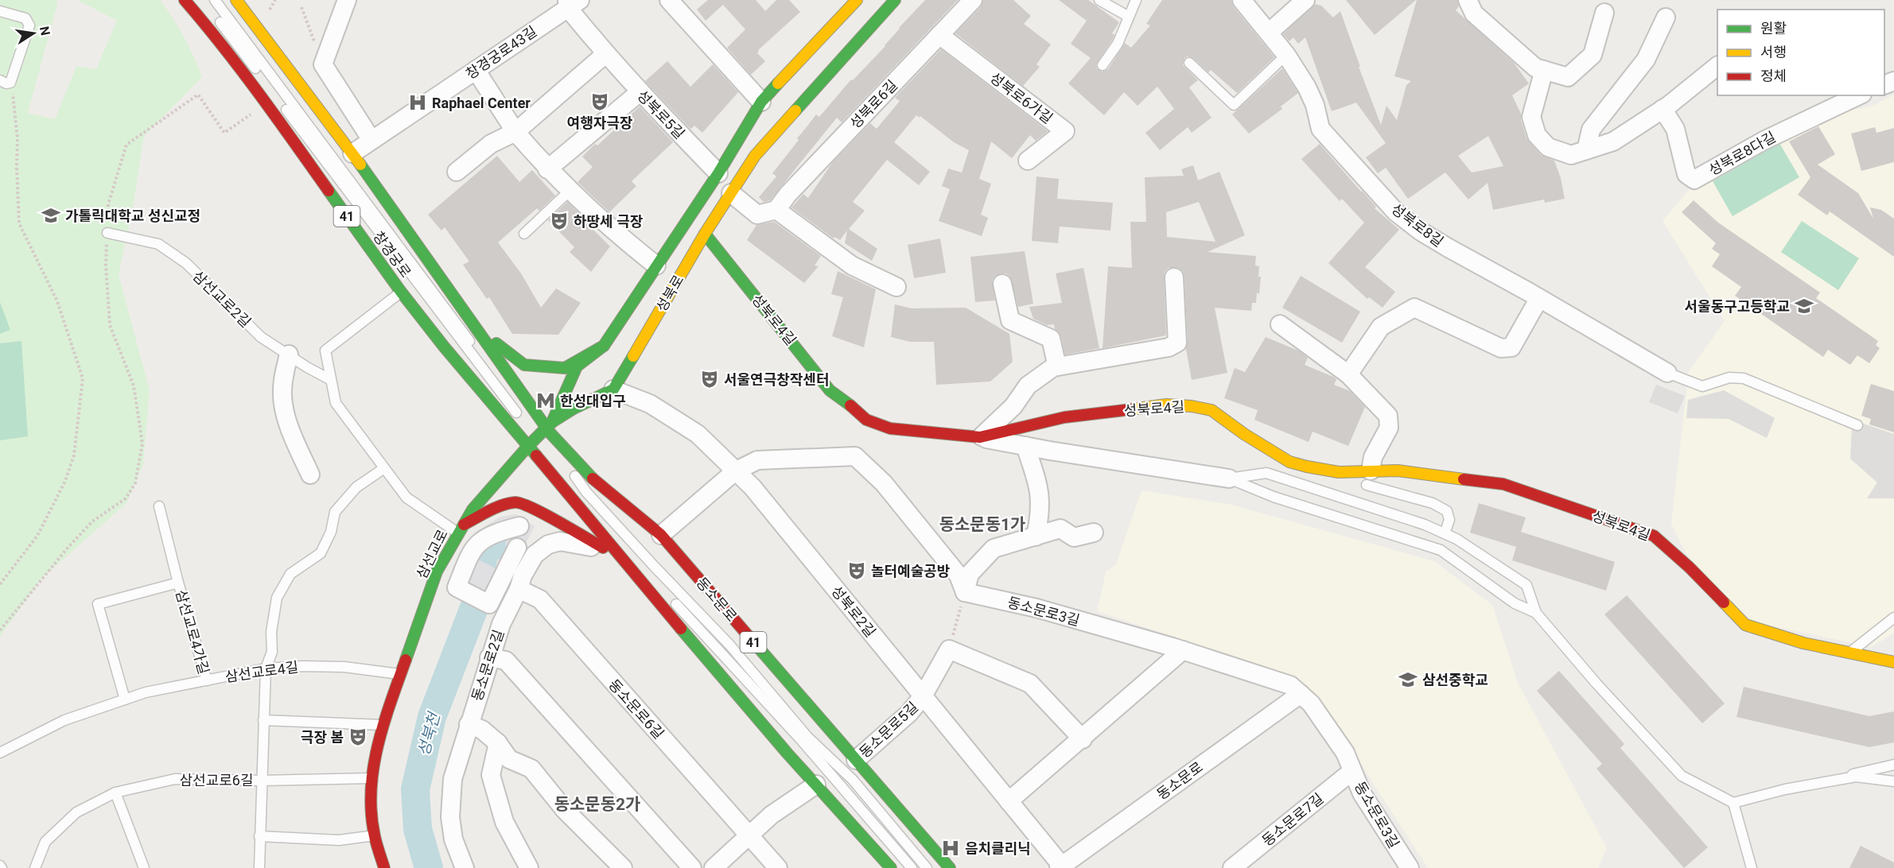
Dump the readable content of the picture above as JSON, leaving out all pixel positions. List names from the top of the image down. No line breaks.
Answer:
{"streets":{"main road":["41","창경궁로","성북로","성북로4길","삼선교로","동소문로"],"street":["창경궁로43길","성북로6가길","성북로6길","성북로5길","성북로8다길","성북로8길","성북로2길","동소문로3길","동소문로2길","동소문로6길","동소문로5길","동소문로7길"],"lane":["삼선교로2길","삼선교로4가길","삼선교로4길","삼선교로6길"]},"crossings":[["창경궁로43길","성북로5길"],["창경궁로43길","창경궁로"],["창경궁로43길","성북로"],["성북로6가길","성북로6길"],["성북로5길","성북로"],["창경궁로","동소문로"],["성북로","성북로4길"],["성북로","삼선교로"],["성북로","동소문로"],["성북로","성북로2길"],["삼선교로","동소문로"],["삼선교로","삼선교로4길"],["삼선교로","삼선교로6길"],["동소문로","성북로2길"],["동소문로","동소문로3길"],["동소문로","동소문로2길"],["동소문로","동소문로5길"],["성북로2길","동소문로5길"],["동소문로3길","동소문로7길"],["삼선교로4가길","삼선교로4길"],["동소문로2길","동소문로6길"],["삼선교로4길","삼선교로6길"]],"districts":["동소문동1가","동소문동2가"],"water":["성북천"],"places":{"theatre":["여행자극장","하땅세 극장","서울연극창작센터","놀터예술공방","극장 봄"],"hospital":["Raphael Center","음치클리닉"],"school or university":["가톨릭대학교 성신교정","서울동구고등학교","삼선중학교"],"metro station":["한성대입구"]},"legend":["원활","서행","정체"],"north":"right"}
